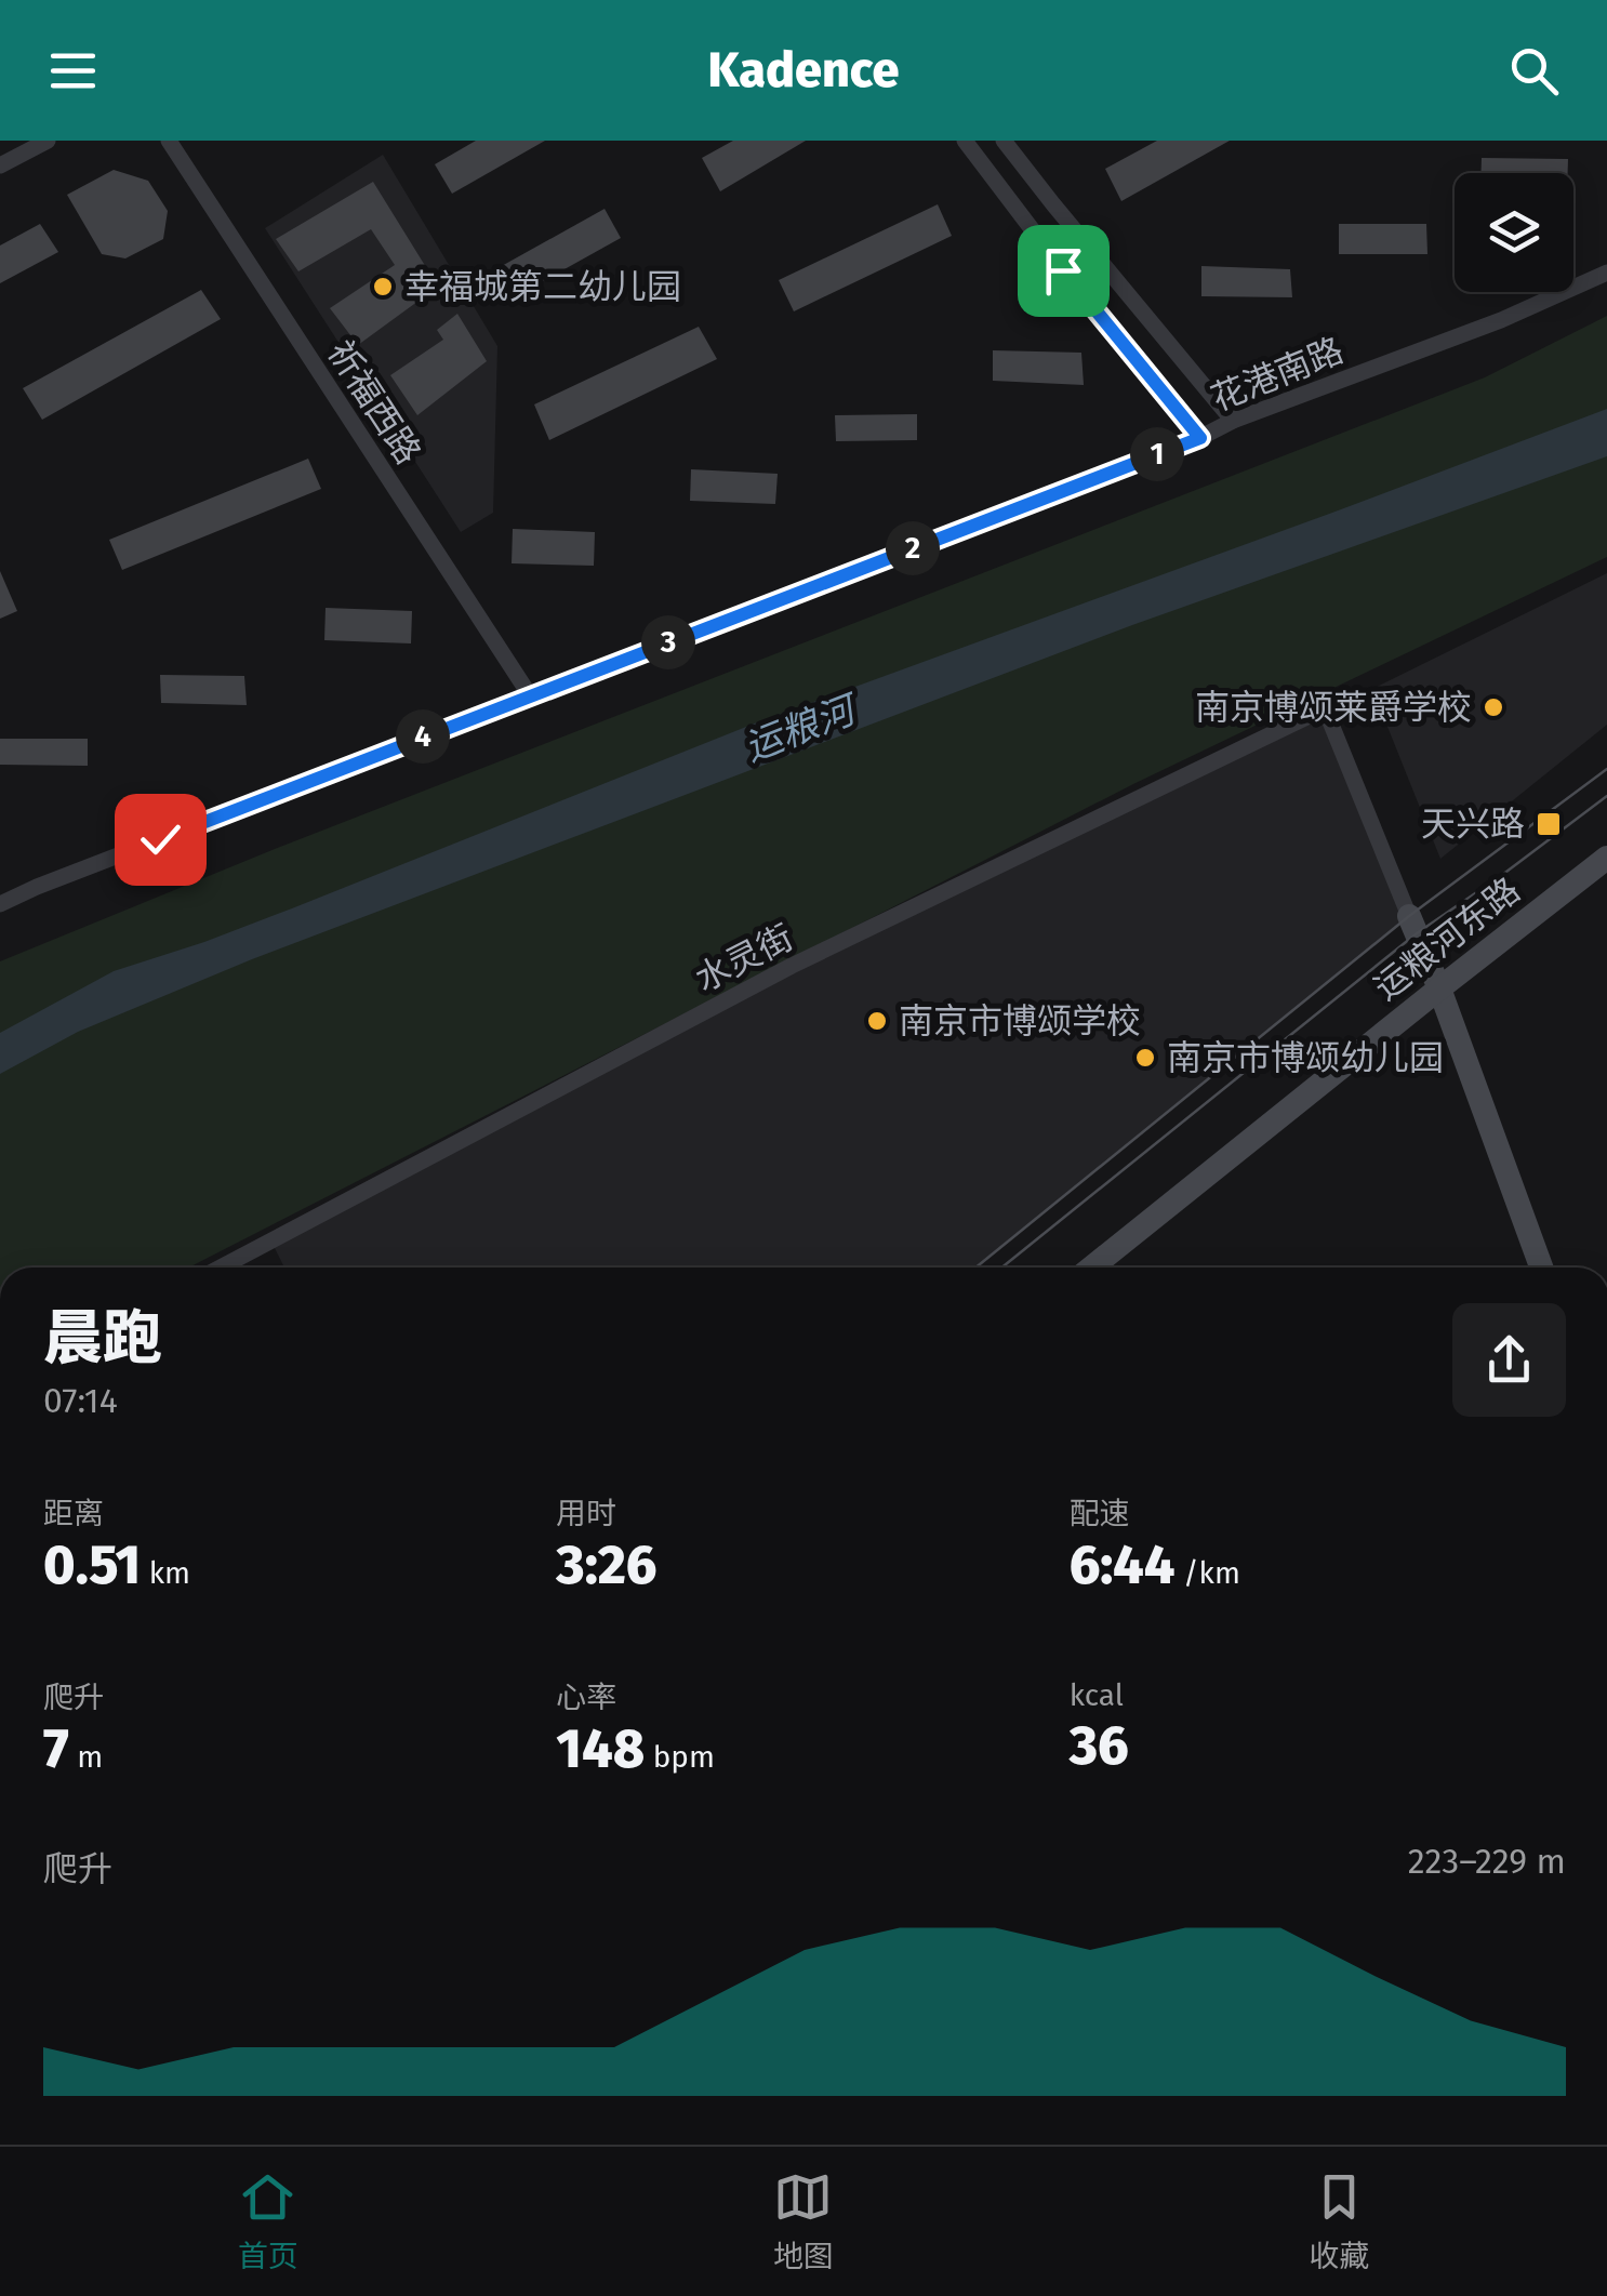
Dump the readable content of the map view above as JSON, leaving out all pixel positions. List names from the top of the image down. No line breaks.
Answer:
{"streets":{"main road":["运粮河东路"],"street":["花港南路","祈福西路","水灵街"]},"crossings":[["花港南路","祈福西路"]],"water":["运粮河"],"places":{"other":["幸福城第二幼儿园","南京博颂莱爵学校","南京市博颂学校","南京市博颂幼儿园"],"transit":["天兴路"]},"page":{"header":"Kadence","pins":["1","2","3","4"],"heading":["晨跑","07:14"],"stats":[["距离","0.51 km"],["用时","3:26"],["配速","6:44 /km"],["爬升","7 m"],["心率","148 bpm"],["kcal","36"]],"chart":["爬升","223–229 m"],"tabs":["首页","地图","收藏"]}}
